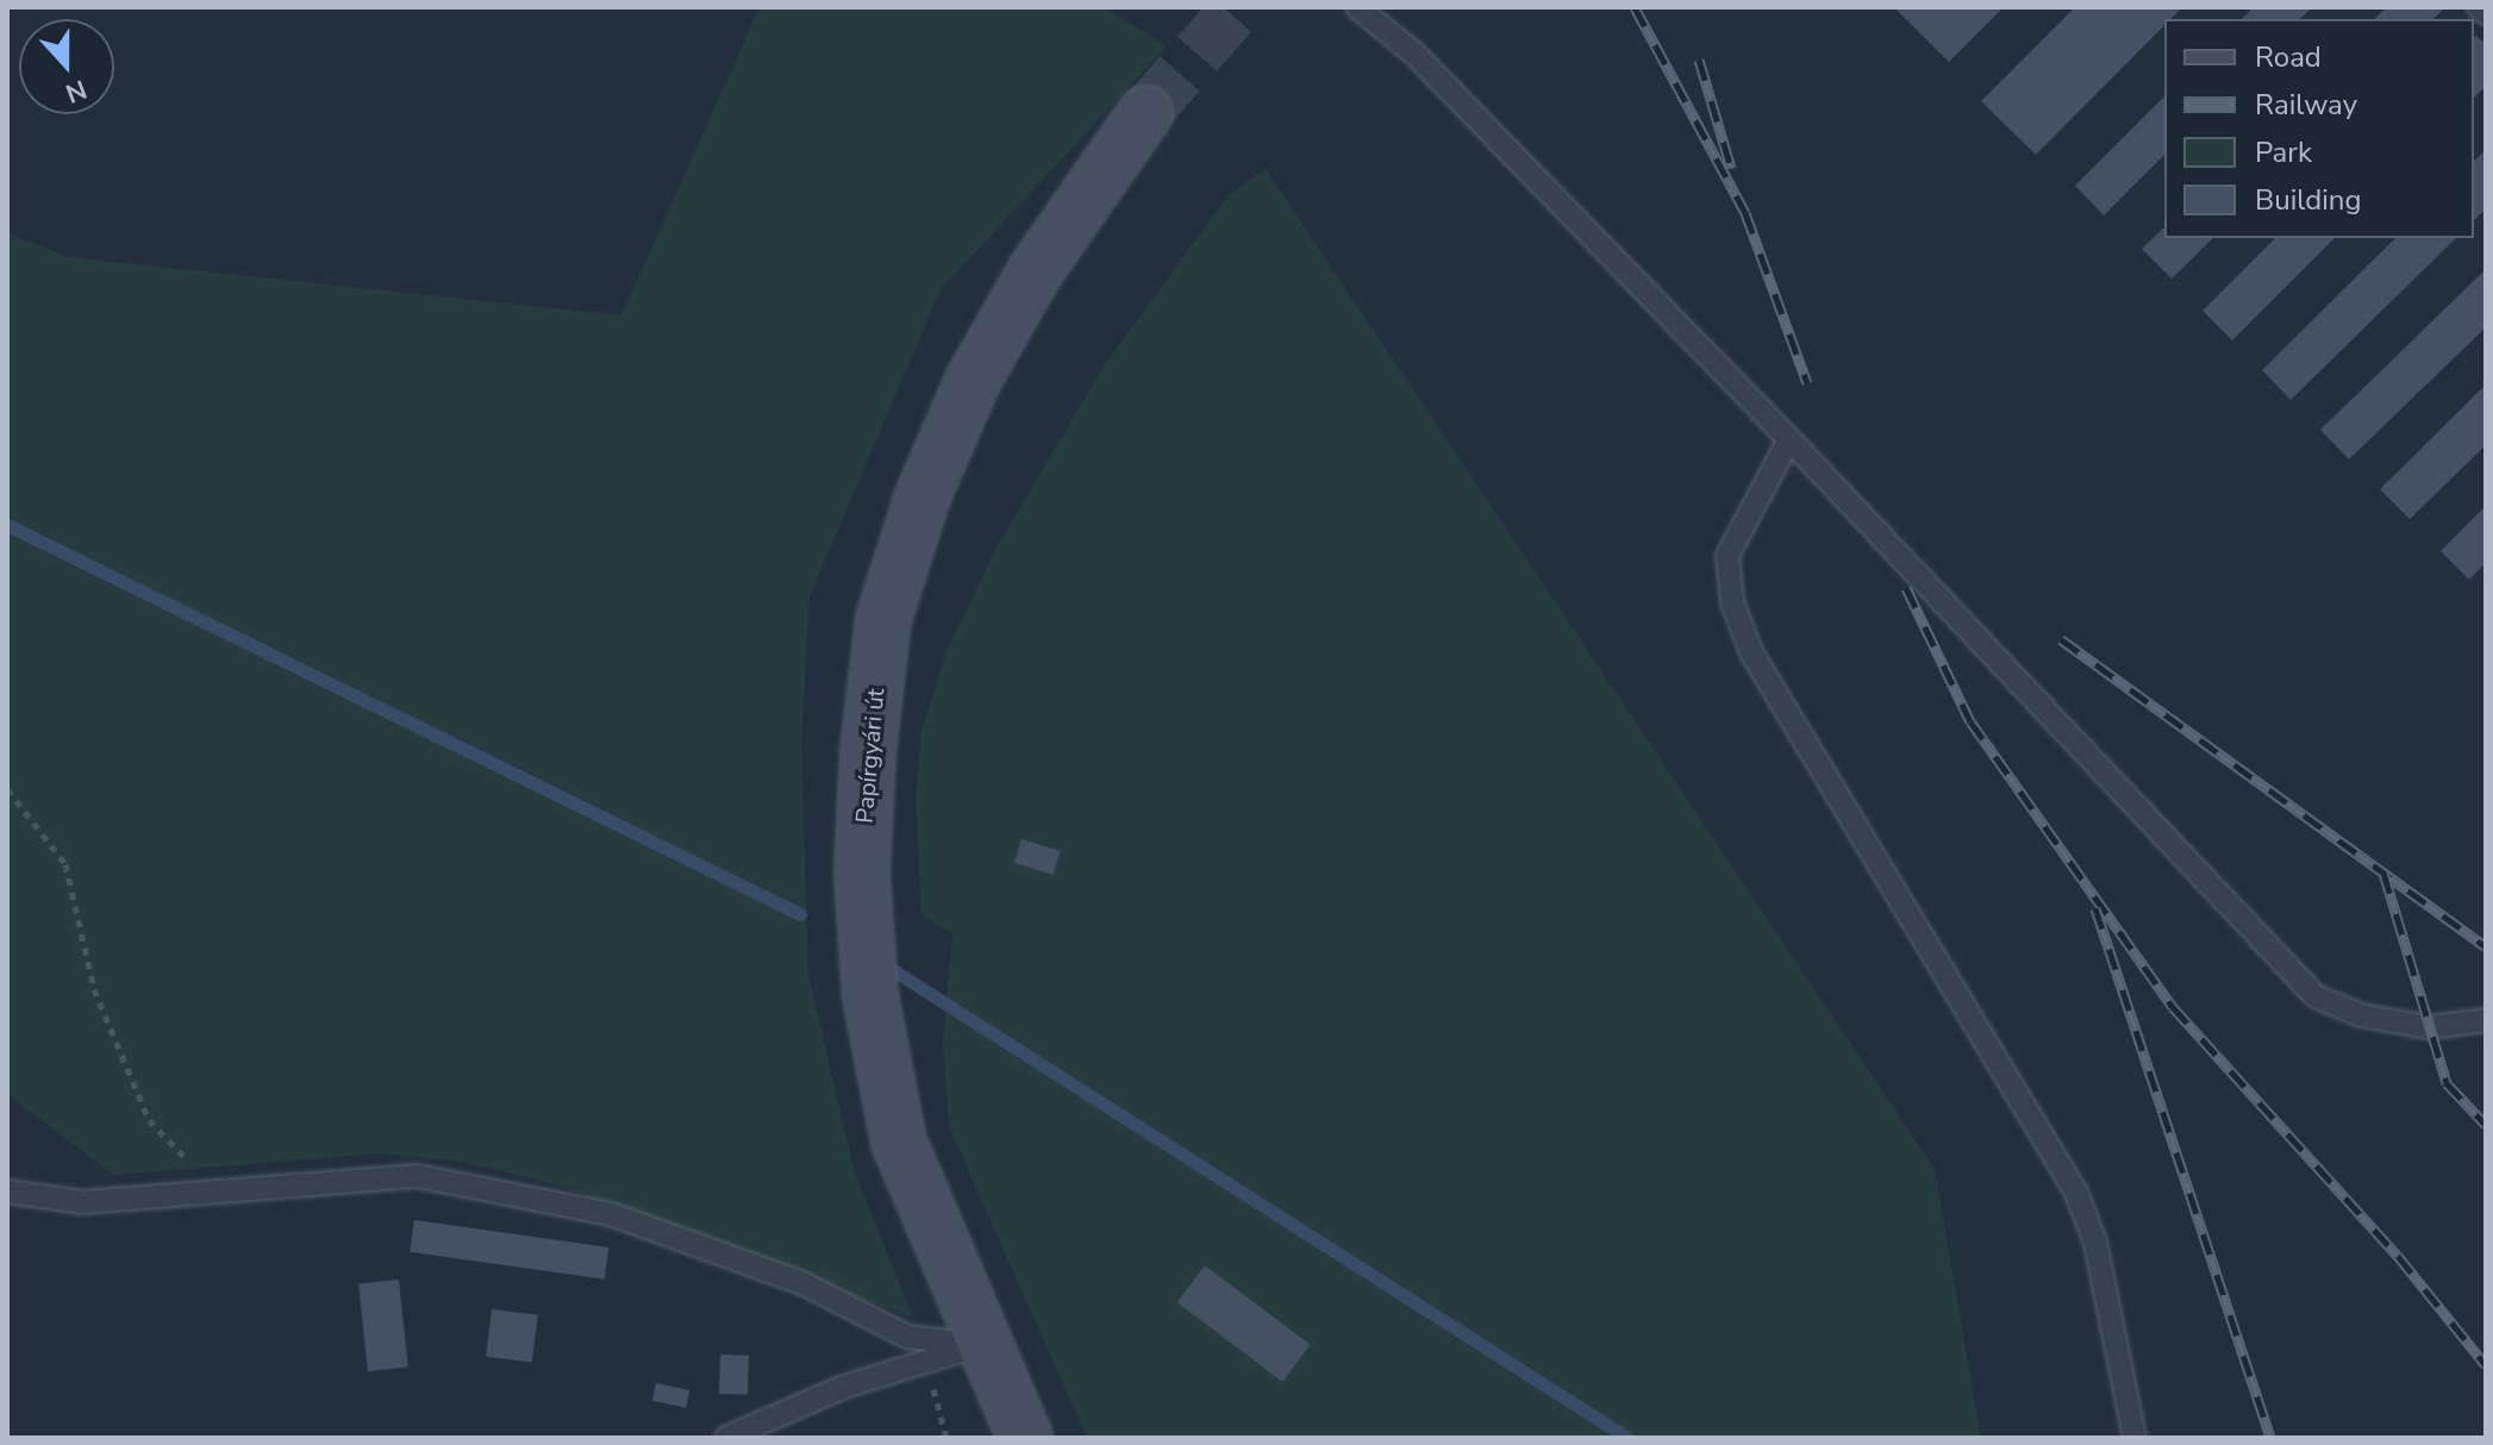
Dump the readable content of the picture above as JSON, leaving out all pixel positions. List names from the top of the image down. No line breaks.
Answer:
{"streets":{"street":["Papírgyári út"]},"legend":["Road","Railway","Park","Building"],"north":"bottom"}
